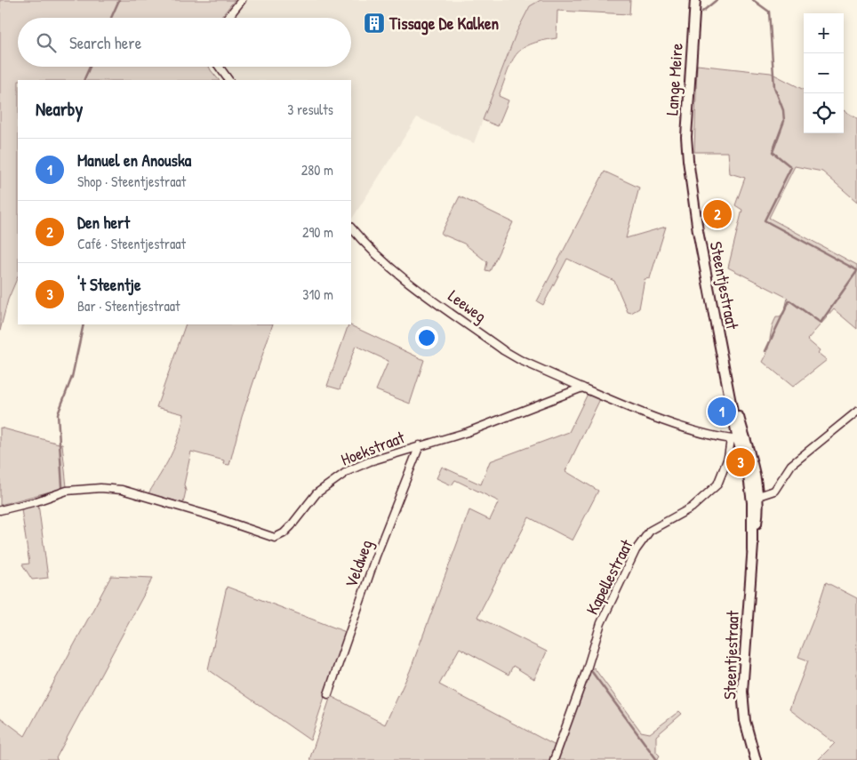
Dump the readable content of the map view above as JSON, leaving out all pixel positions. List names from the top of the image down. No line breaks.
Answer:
{"streets":{"street":["Lange Meire","Steentjestraat","Leeweg","Hoekstraat","Veldweg","Kapellestraat"]},"crossings":[["Lange Meire","Steentjestraat"],["Steentjestraat","Kapellestraat"],["Leeweg","Hoekstraat"],["Hoekstraat","Veldweg"]],"places":{"building":["Tissage De Kalken"]},"page":{"map_buttons":["+","−"],"search":"Search here","heading":["Nearby","3 results"],"list":[{"mark":"1","name":"Manuel en Anouska","note":"Shop · Steentjestraat","value":"280 m"},{"mark":"2","name":"Den hert","note":"Café · Steentjestraat","value":"290 m"},{"mark":"3","name":"'t Steentje","note":"Bar · Steentjestraat","value":"310 m"}],"pins":["2","1","3"]}}
